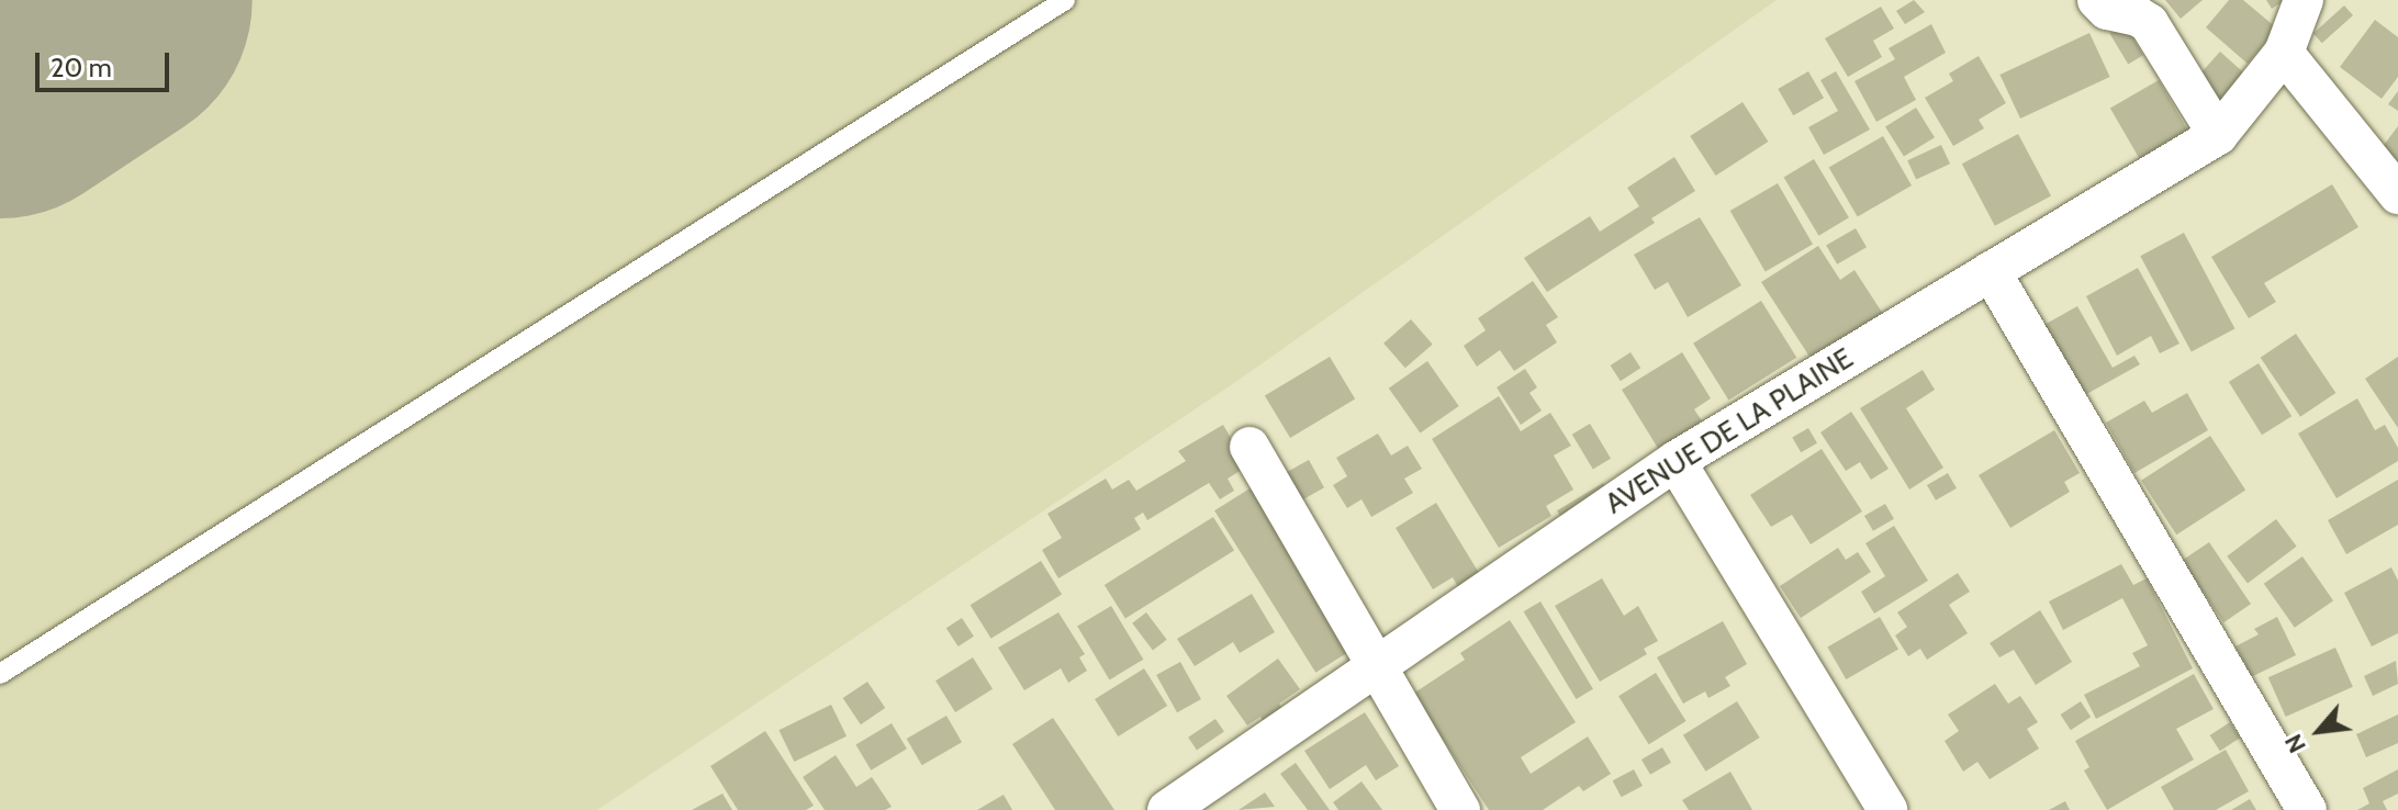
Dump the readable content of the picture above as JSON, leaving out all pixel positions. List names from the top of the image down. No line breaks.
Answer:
{"streets":{"street":["AVENUE DE LA PLAINE"]},"scale_bar":"20 m","north":"bottom left"}
